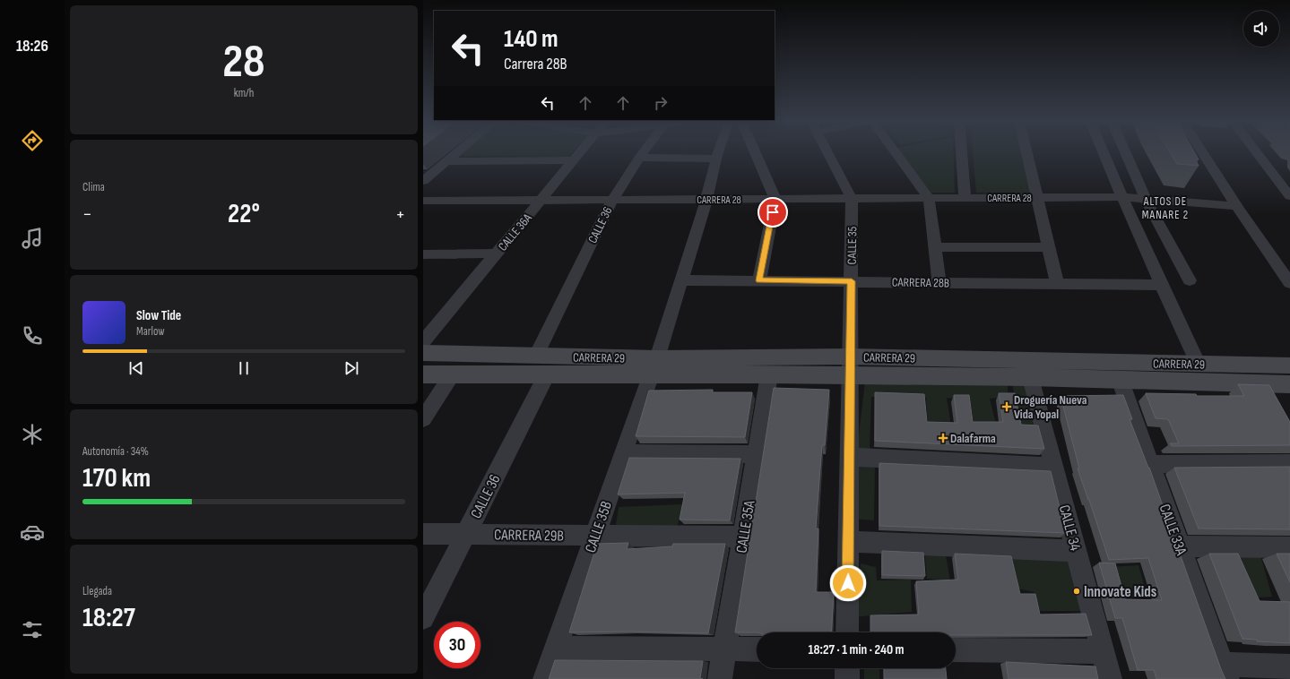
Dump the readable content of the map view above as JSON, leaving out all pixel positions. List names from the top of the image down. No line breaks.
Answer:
{"streets":{"main road":["CARRERA 29"],"street":["CARRERA 28","CALLE 36","CALLE 36A","CALLE 35","CARRERA 28B","CALLE 35B","CALLE 35A","CALLE 34","CALLE 33A","CARRERA 29B"]},"crossings":[["CARRERA 28","CALLE 36"],["CARRERA 28","CALLE 36A"],["CARRERA 28","CALLE 35"],["CARRERA 28","CALLE 35B"],["CALLE 36","CARRERA 29"],["CALLE 36","CARRERA 29B"],["CALLE 35","CARRERA 28B"],["CALLE 35","CARRERA 29"],["CARRERA 28B","CALLE 35B"],["CARRERA 29","CALLE 35B"],["CARRERA 29","CALLE 35A"],["CARRERA 29","CALLE 34"],["CARRERA 29","CALLE 33A"],["CALLE 35B","CARRERA 29B"],["CALLE 35A","CARRERA 29B"]],"districts":["ALTOS DE MANARE 2"],"places":{"health":["Droguería Nueva Vida Yopal","Dalafarma"],"other":["Innovate Kids"]},"page":{"tabs":"18:26","tile":[["28","km/h"],"Clima",["Autonomía · 34%","170 km"],["Llegada","18:27"]],"turn":["140 m","Carrera 28B"],"heat":["−","22°","+"],"song":["Slow Tide","Marlow"],"limit":"30","trip":"18:27 · 1 min · 240 m"}}
